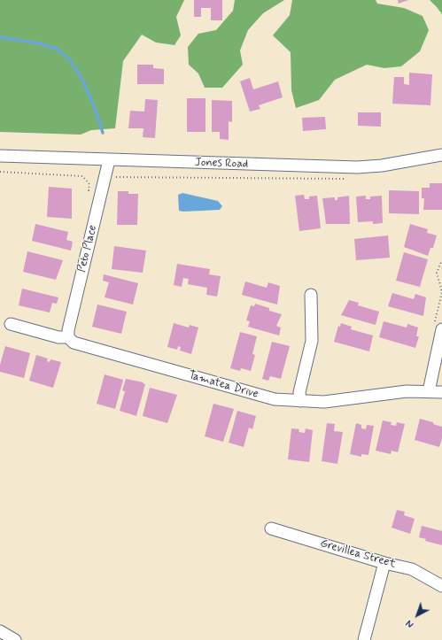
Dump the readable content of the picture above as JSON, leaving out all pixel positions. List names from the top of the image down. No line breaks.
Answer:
{"streets":{"street":["Jones Road","Peto Place","Tamatea Drive","Grevillea Street"]},"crossings":[["Jones Road","Peto Place"],["Peto Place","Tamatea Drive"]],"north":"bottom left"}
